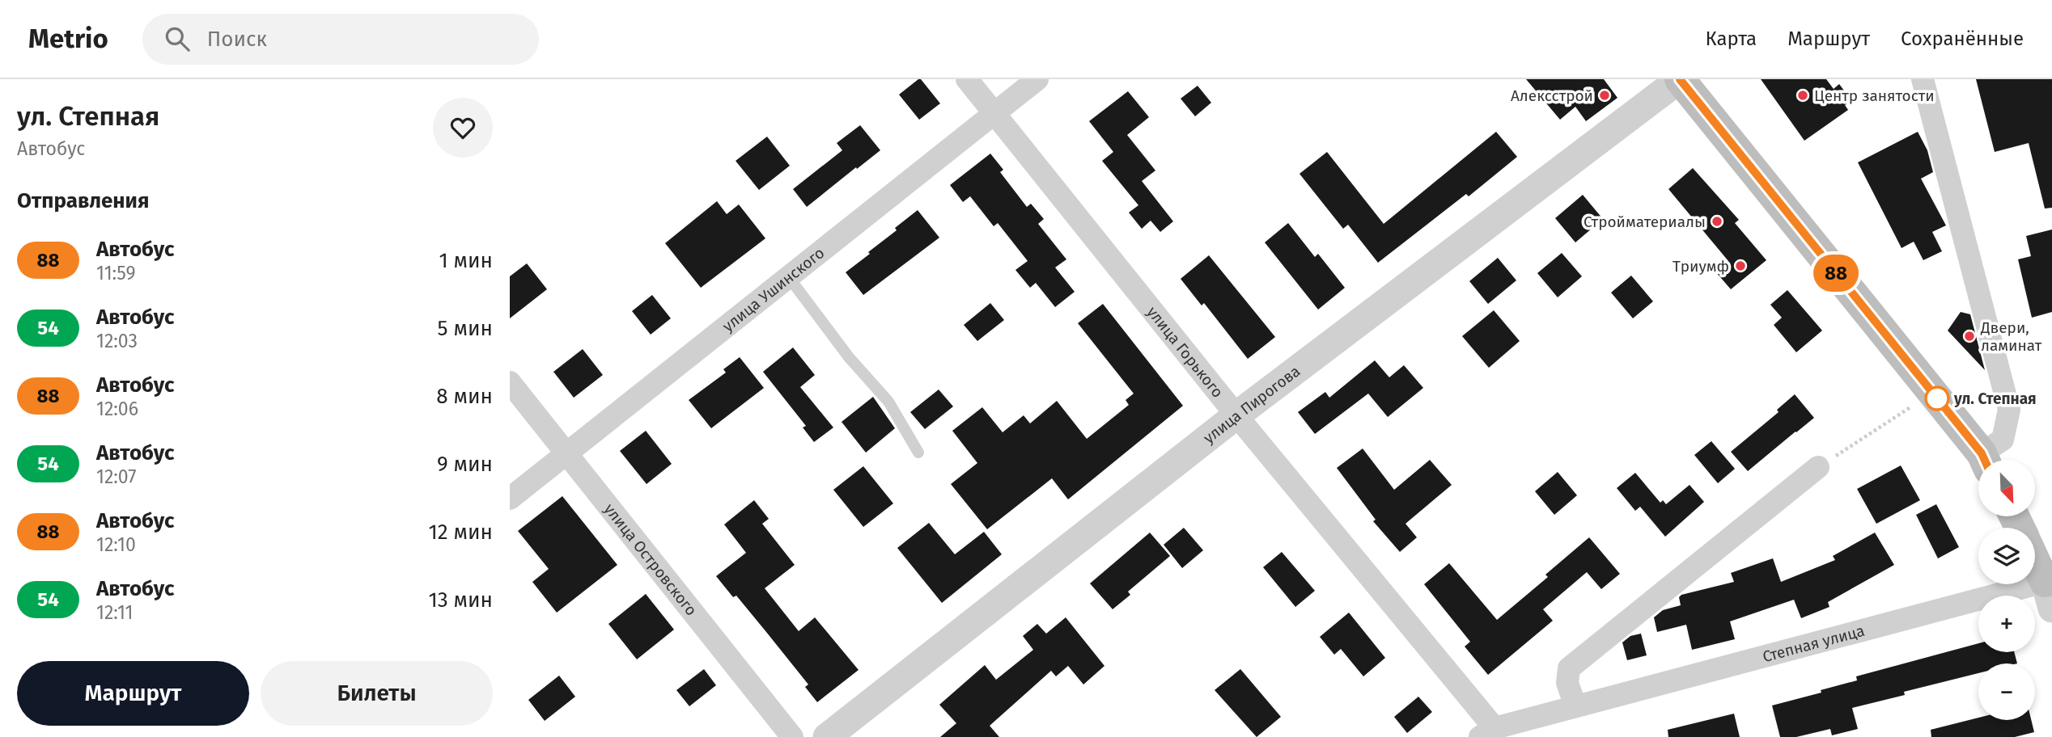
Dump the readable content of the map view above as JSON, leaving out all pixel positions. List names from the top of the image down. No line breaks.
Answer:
{"streets":{"street":["улица Ушинского","улица Горького","улица Пирогова","улица Островского","Степная улица"]},"crossings":[["улица Ушинского","улица Горького"],["улица Ушинского","улица Островского"],["улица Горького","улица Пирогова"],["улица Горького","Степная улица"]],"places":["Алексстрой","Центр занятости","Стройматериалы","Триумф","Двери, ламинат","ул. Степная"],"lines":["bus line 88"],"north":"bottom right","page":{"header":"Metrio","search":"Поиск","nav":["Карта","Маршрут","Сохранённые"],"heading":[["ул. Степная","Автобус"],"Отправления"],"on_map":"88","list":[{"mark":"88","name":"Автобус","note":"11:59","value":"1 мин"},{"mark":"54","name":"Автобус","note":"12:03","value":"5 мин"},{"mark":"88","name":"Автобус","note":"12:06","value":"8 мин"},{"mark":"54","name":"Автобус","note":"12:07","value":"9 мин"},{"mark":"88","name":"Автобус","note":"12:10","value":"12 мин"},{"mark":"54","name":"Автобус","note":"12:11","value":"13 мин"}],"map_buttons":["+","−"],"buttons":["Маршрут","Билеты"]}}
